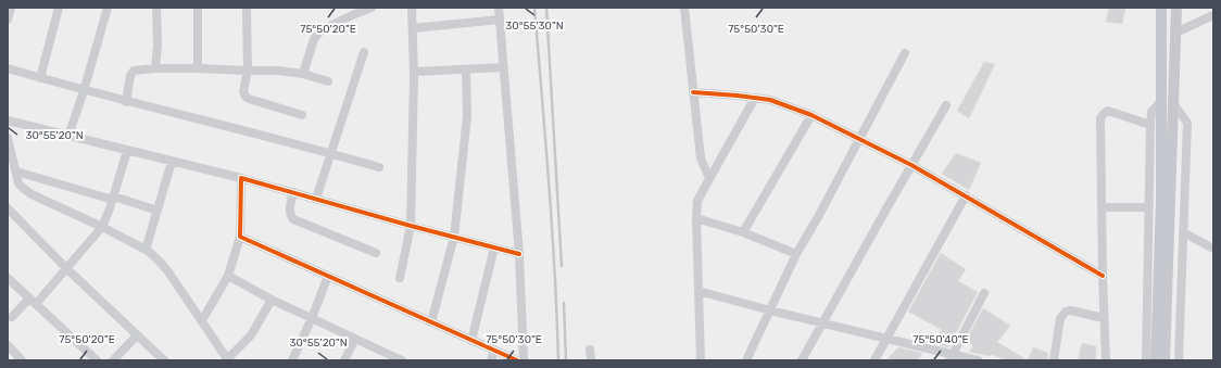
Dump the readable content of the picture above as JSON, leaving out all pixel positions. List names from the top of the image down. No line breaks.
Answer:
{"coordinates":["30°55'30\"N","75°50'20\"E","75°50'30\"E","30°55'20\"N","75°50'40\"E"]}
